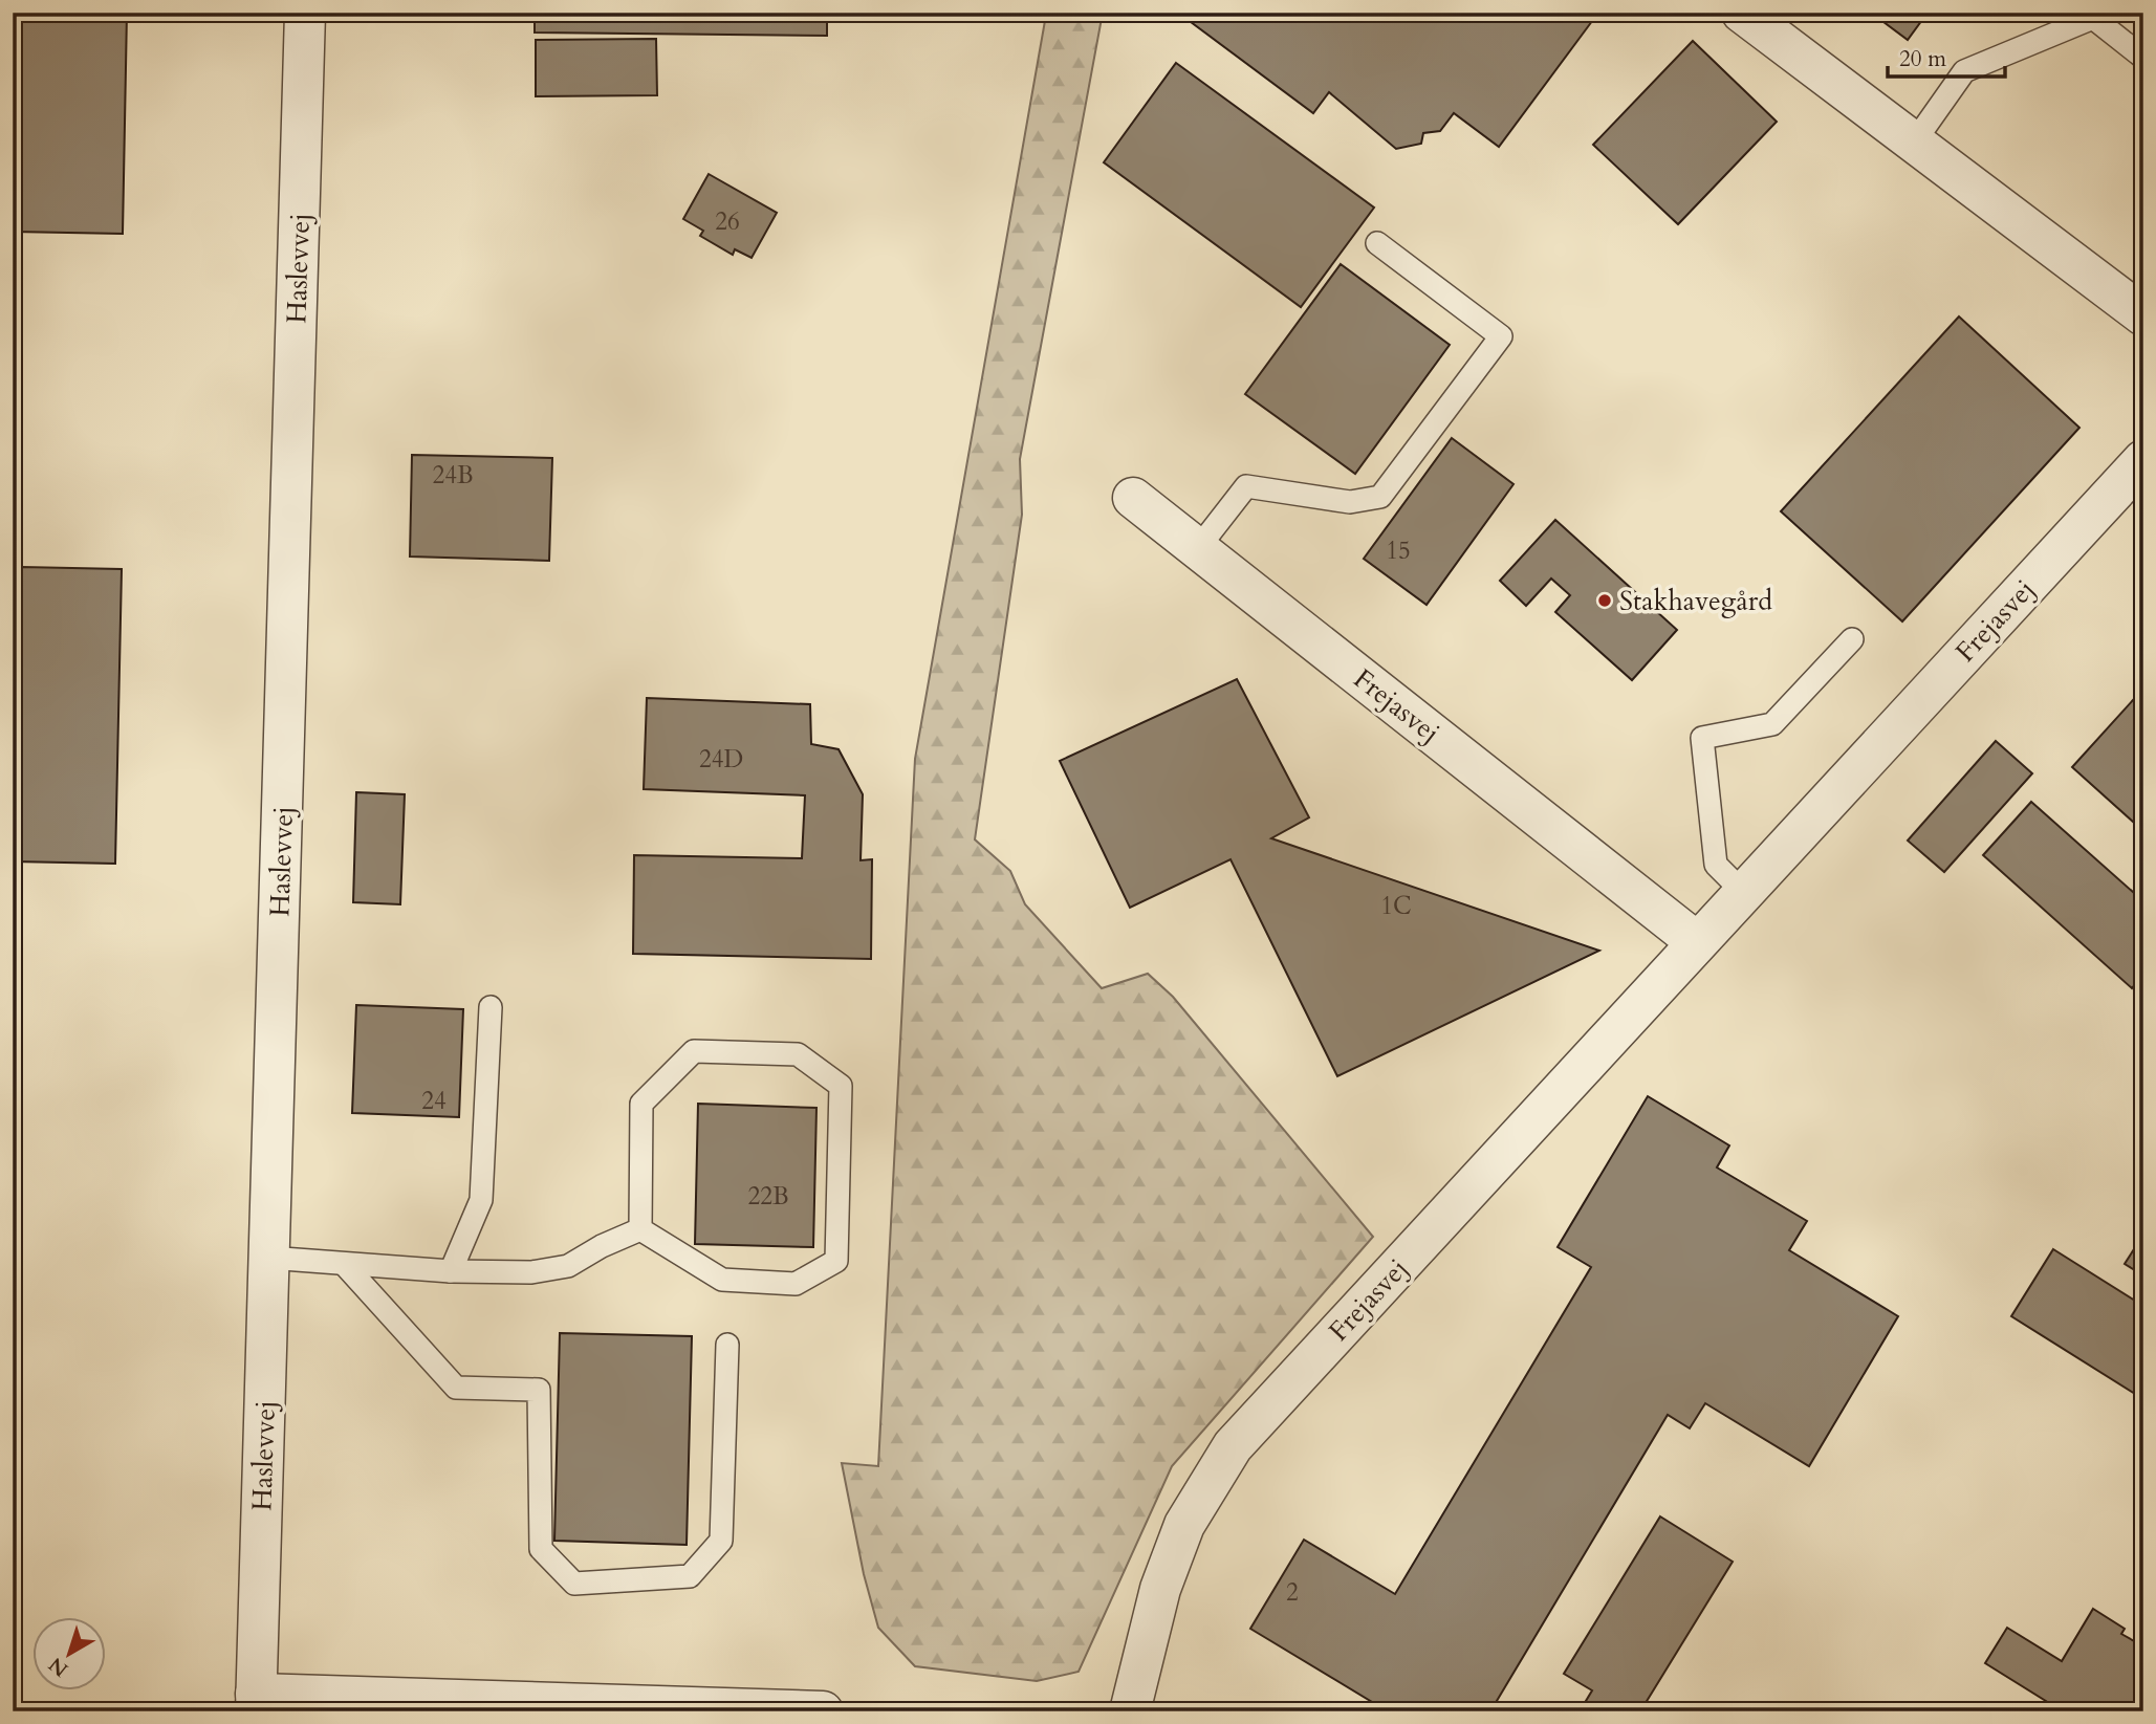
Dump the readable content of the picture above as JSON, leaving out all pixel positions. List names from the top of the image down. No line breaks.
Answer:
{"streets":{"street":["Haslevvej","Frejasvej"]},"places":["Stakhavegård"],"house_numbers":["26","24B","15","24D","1C","24","22B","2"],"scale_bar":"20 m","north":"bottom left"}
